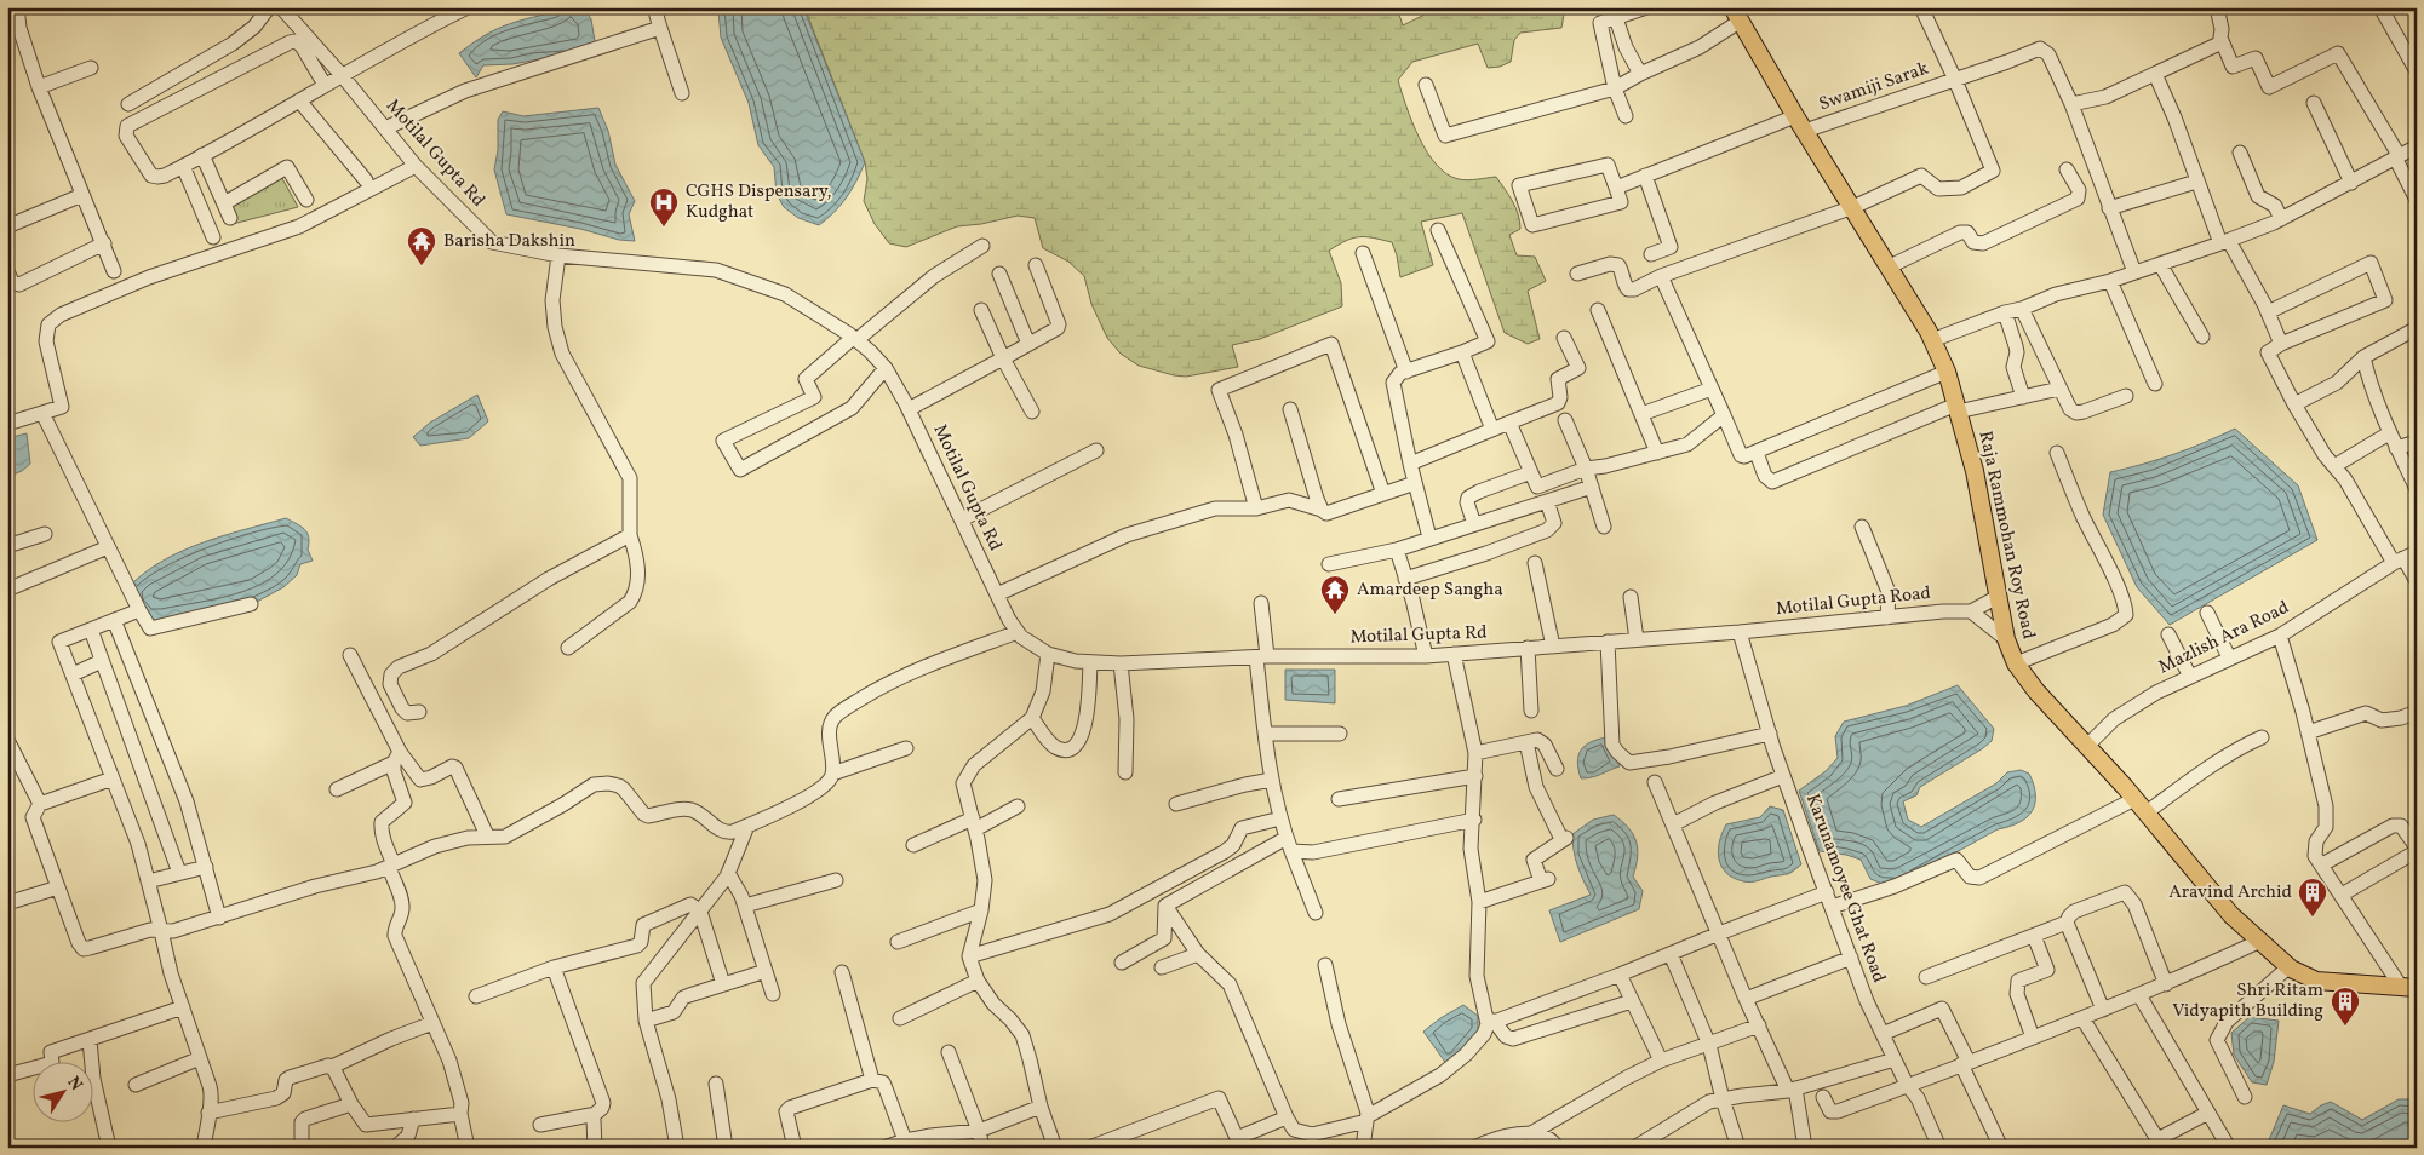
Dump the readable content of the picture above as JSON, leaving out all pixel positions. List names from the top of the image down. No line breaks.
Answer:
{"streets":{"main road":["Raja Rammohan Roy Road"],"street":["Swamiji Sarak","Motilal Gupta Rd","Motilal Gupta Road","Mazlish Ara Road","Karunamoyee Ghat Road"]},"crossings":[["Swamiji Sarak","Raja Rammohan Roy Road"],["Motilal Gupta Rd","Motilal Gupta Road"],["Motilal Gupta Rd","Karunamoyee Ghat Road"],["Raja Rammohan Roy Road","Motilal Gupta Road"],["Raja Rammohan Roy Road","Mazlish Ara Road"],["Motilal Gupta Road","Karunamoyee Ghat Road"]],"places":{"hospital":["CGHS Dispensary, Kudghat"],"temple":["Barisha Dakshin","Amardeep Sangha"],"building":["Aravind Archid","Shri Ritam Vidyapith Building"]},"north":"top right"}
